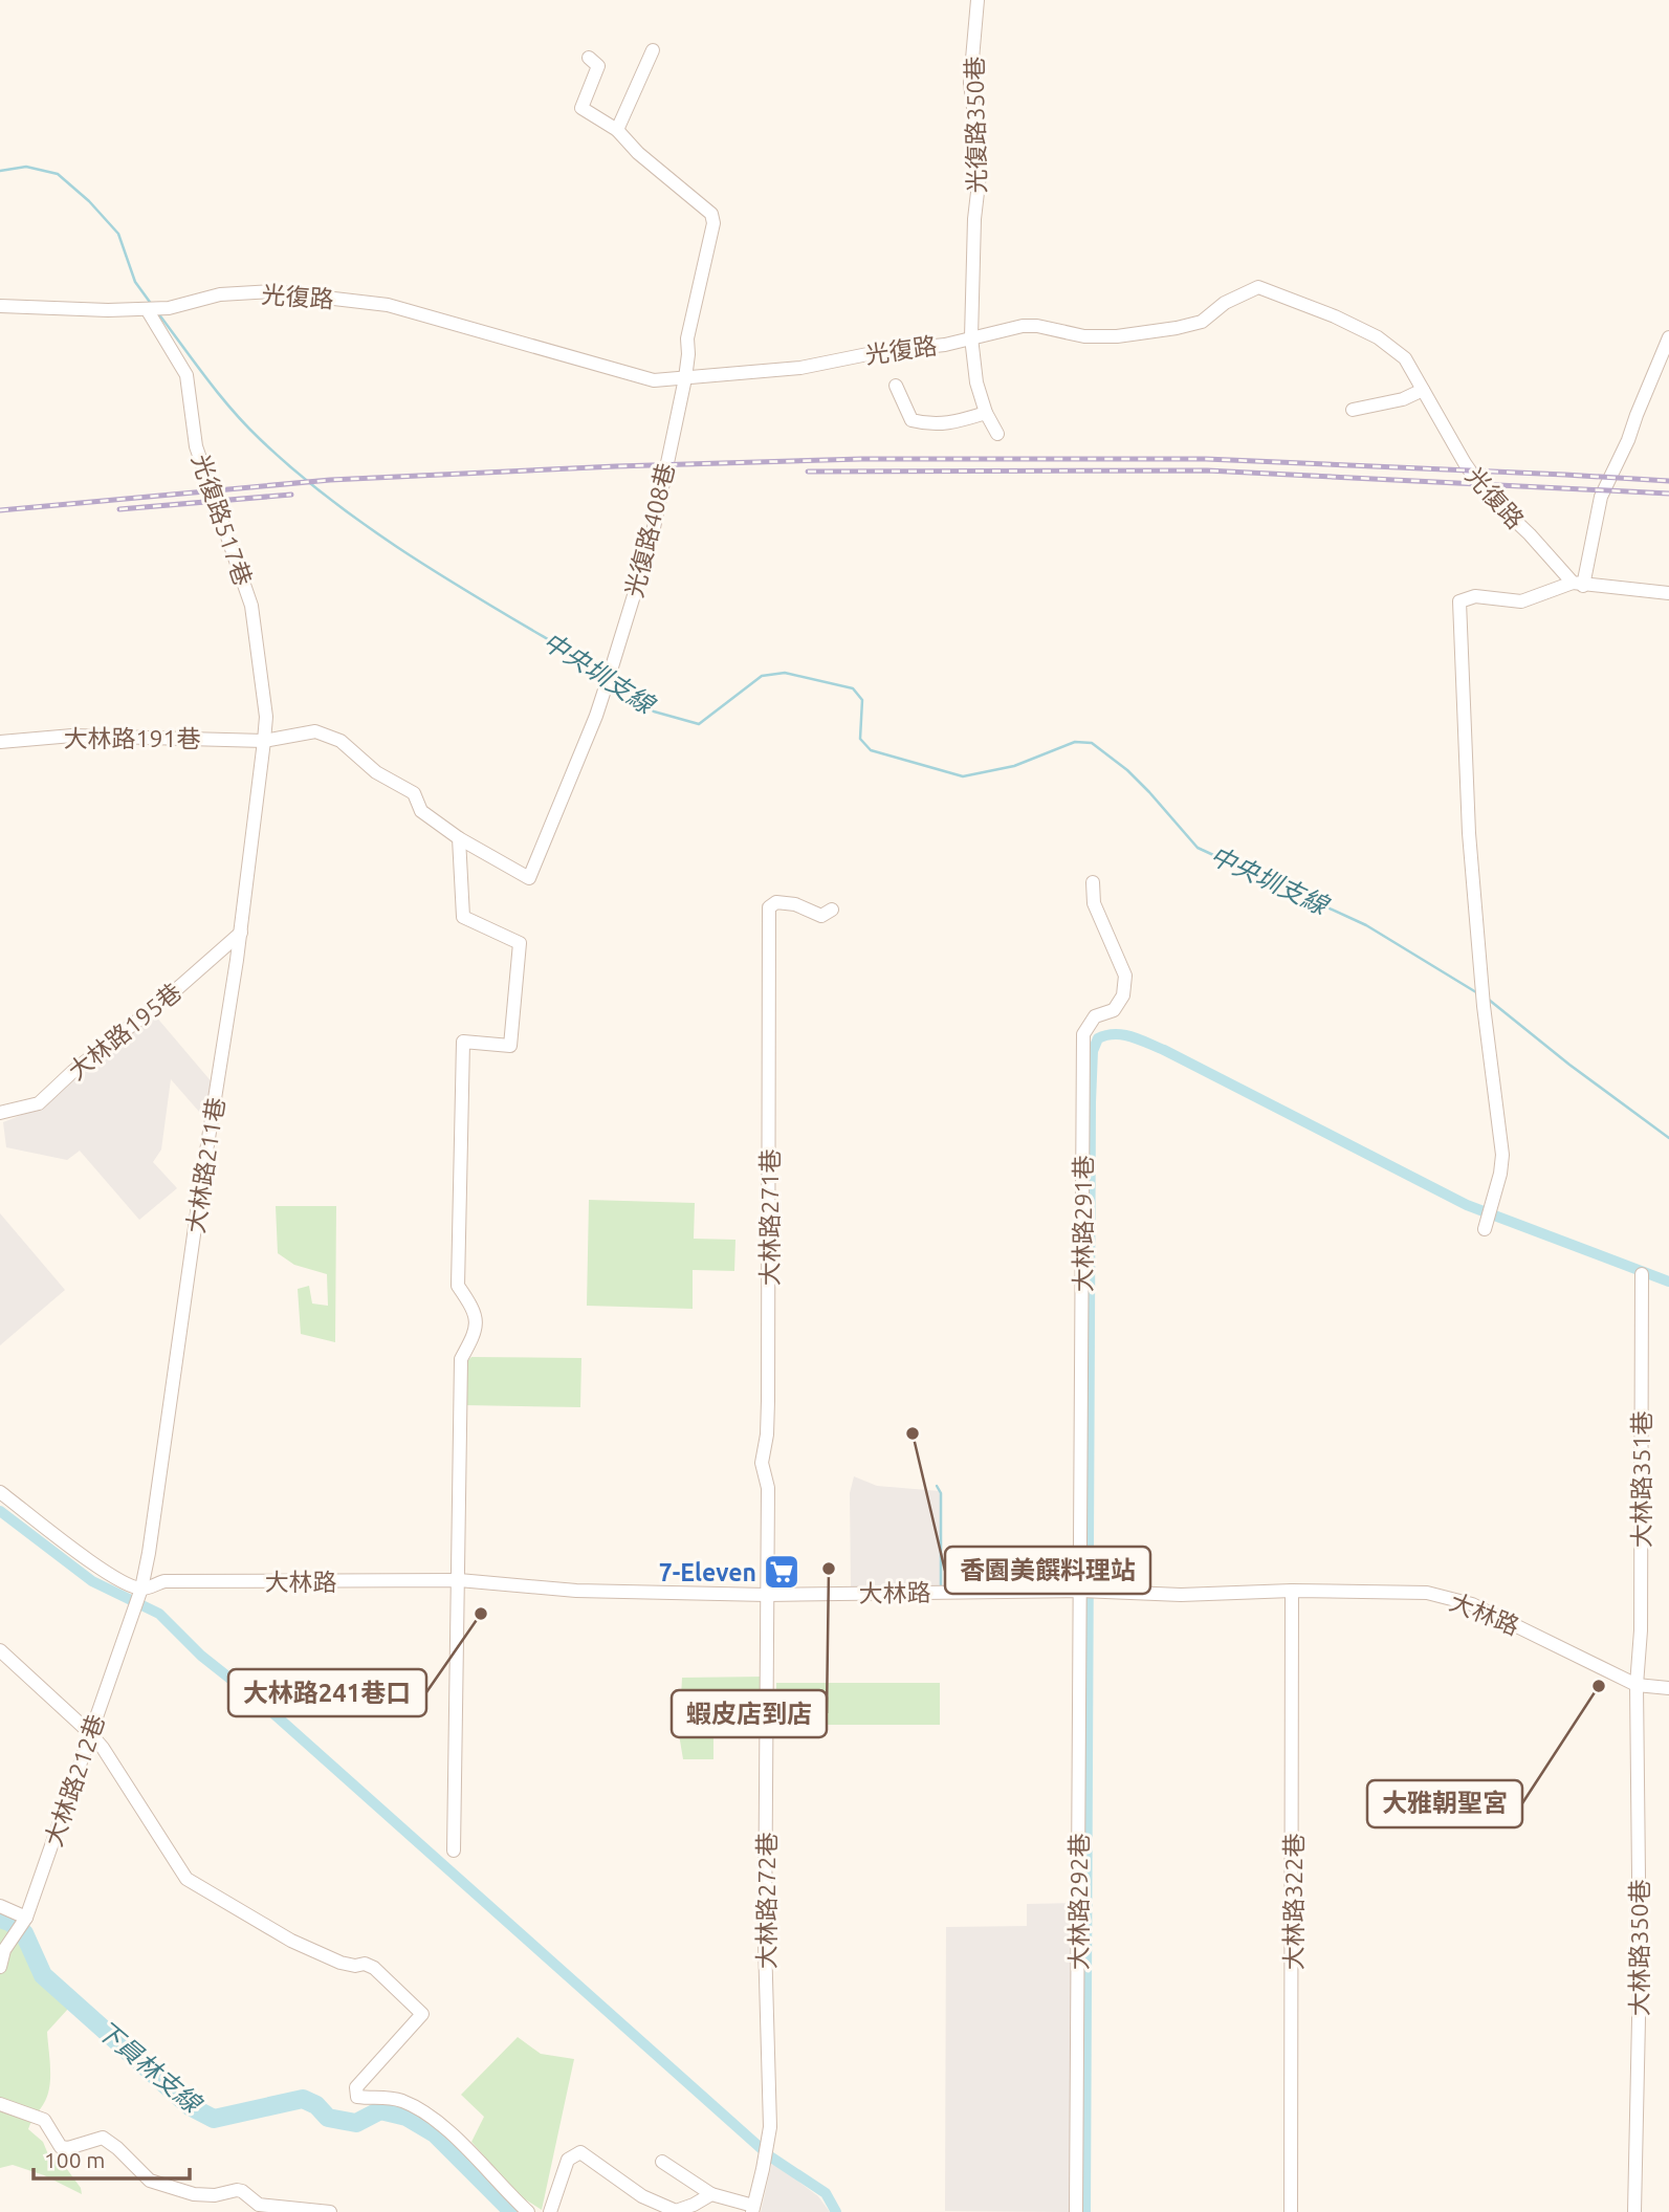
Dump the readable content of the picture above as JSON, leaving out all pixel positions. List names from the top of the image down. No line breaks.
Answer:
{"streets":{"street":["光復路350巷","光復路","光復路517巷","光復路408巷","大林路191巷","大林路195巷","大林路211巷","大林路271巷","大林路291巷","大林路351巷","大林路","大林路212巷","大林路272巷","大林路292巷","大林路322巷","大林路350巷"]},"crossings":[["光復路350巷","光復路"],["光復路","光復路517巷"],["光復路","光復路408巷"],["光復路517巷","大林路191巷"],["光復路517巷","大林路211巷"],["光復路408巷","大林路191巷"],["大林路191巷","大林路211巷"],["大林路195巷","大林路211巷"],["大林路211巷","大林路"],["大林路211巷","大林路212巷"],["大林路271巷","大林路"],["大林路271巷","大林路272巷"],["大林路291巷","大林路"],["大林路291巷","大林路292巷"],["大林路351巷","大林路"],["大林路351巷","大林路350巷"],["大林路","大林路212巷"],["大林路","大林路272巷"],["大林路","大林路292巷"],["大林路","大林路322巷"],["大林路","大林路350巷"]],"water":["中央圳支線","下員林支線"],"places":{"other":["香園美饌料理站","蝦皮店到店","大林路241巷口","大雅朝聖宮"],"supermarket":["7-Eleven"]},"scale_bar":"100 m"}
